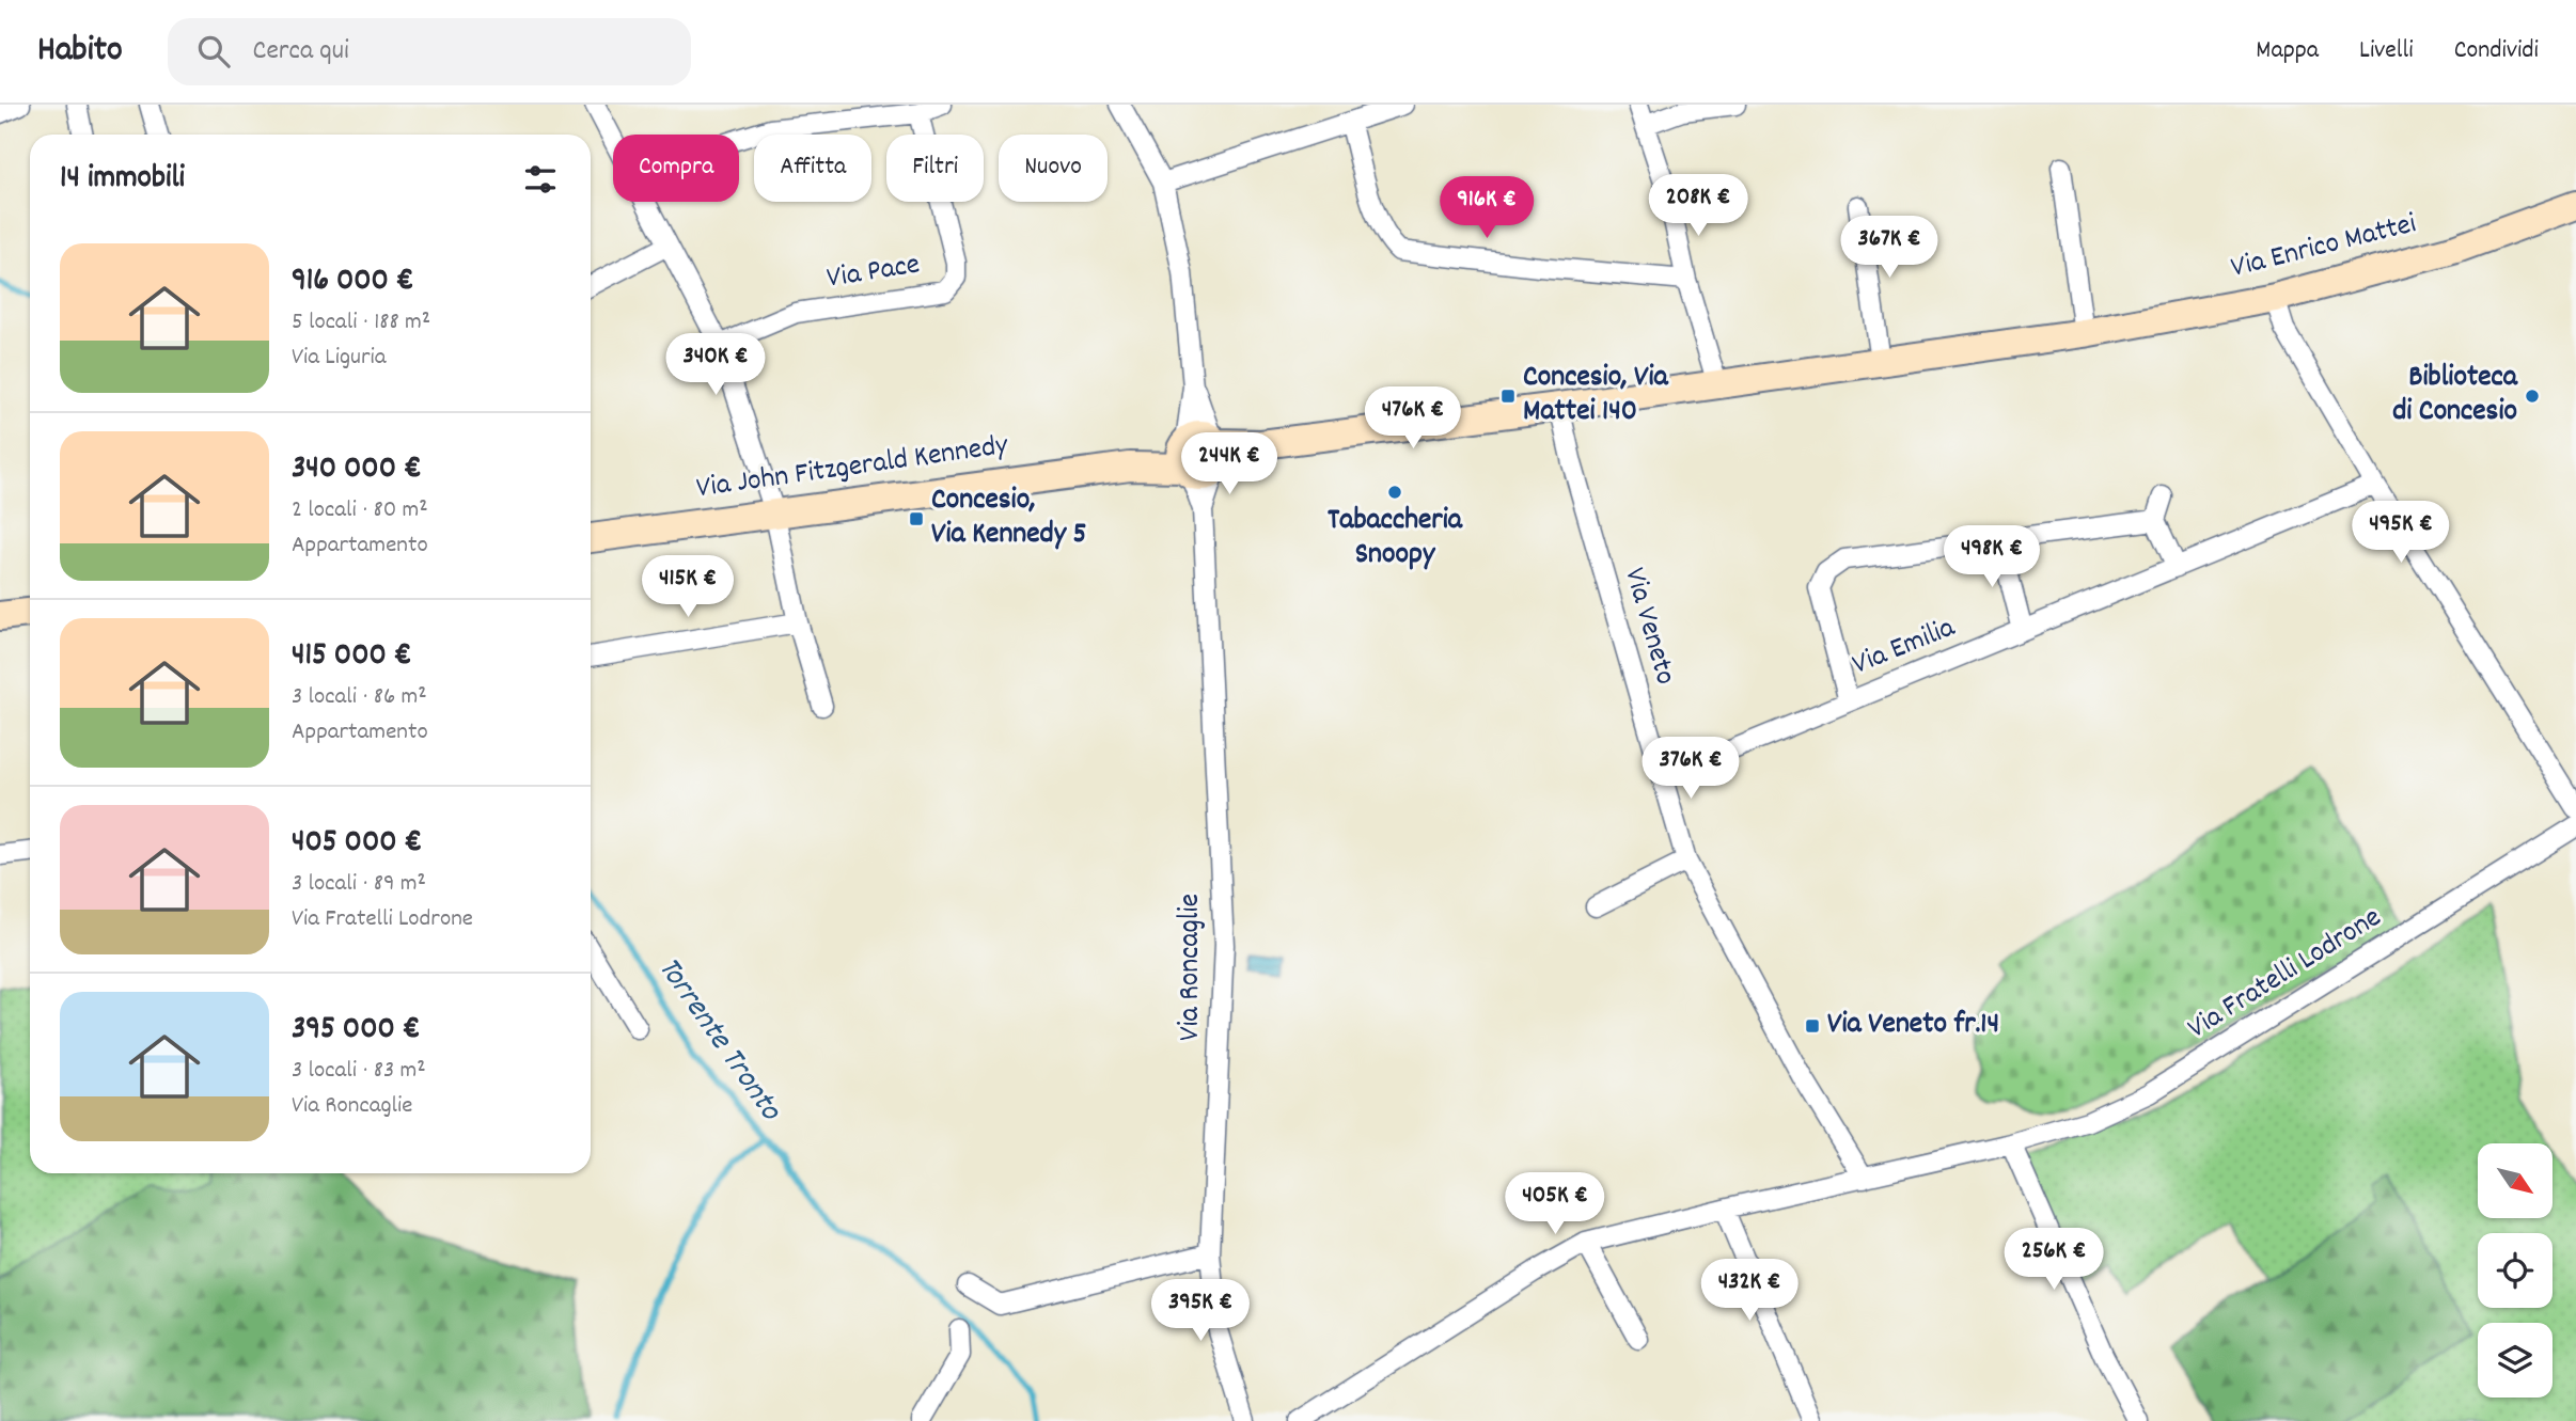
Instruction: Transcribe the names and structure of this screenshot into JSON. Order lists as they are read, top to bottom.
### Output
{
  "streets": {
    "street": [
      "Via Enrico Mattei",
      "Via Pace",
      "Via John Fitzgerald Kennedy",
      "Via Veneto",
      "Via Emilia",
      "Via Roncaglie",
      "Via Fratelli Lodrone"
    ]
  },
  "crossings": [
    ["Via Enrico Mattei", "Via John Fitzgerald Kennedy"],
    ["Via Enrico Mattei", "Via Veneto"],
    ["Via Enrico Mattei", "Via Roncaglie"],
    ["Via John Fitzgerald Kennedy", "Via Roncaglie"],
    ["Via Veneto", "Via Emilia"],
    ["Via Veneto", "Via Fratelli Lodrone"]
  ],
  "water": ["Torrente Tronto"],
  "places": {
    "transit": ["Concesio, Via Mattei 140", "Concesio, Via Kennedy 5", "Via Veneto fr.14"],
    "other": ["Biblioteca di Concesio", "Tabaccheria Snoopy"]
  },
  "north": "bottom right",
  "page": {
    "header": "Habito",
    "search": "Cerca qui",
    "nav": ["Mappa", "Livelli", "Condividi"],
    "chip": [
      "Compra",
      "Affitta",
      "Filtri",
      "Nuovo"
    ],
    "heading": "14 immobili",
    "price": [
      "208K €",
      "916K €",
      "367K €",
      "340K €",
      "476K €",
      "244K €",
      "495K €",
      "498K €",
      "415K €",
      "376K €",
      "405K €",
      "256K €",
      "432K €",
      "395K €"
    ],
    "list": [
      {
        "name": "916 000 €",
        "note": "5 locali · 188 m² · Via Liguria"
      },
      {
        "name": "340 000 €",
        "note": "2 locali · 80 m² · Appartamento"
      },
      {
        "name": "415 000 €",
        "note": "3 locali · 86 m² · Appartamento"
      },
      {
        "name": "405 000 €",
        "note": "3 locali · 89 m² · Via Fratelli Lodrone"
      },
      {
        "name": "395 000 €",
        "note": "3 locali · 83 m² · Via Roncaglie"
      }
    ]
  }
}
